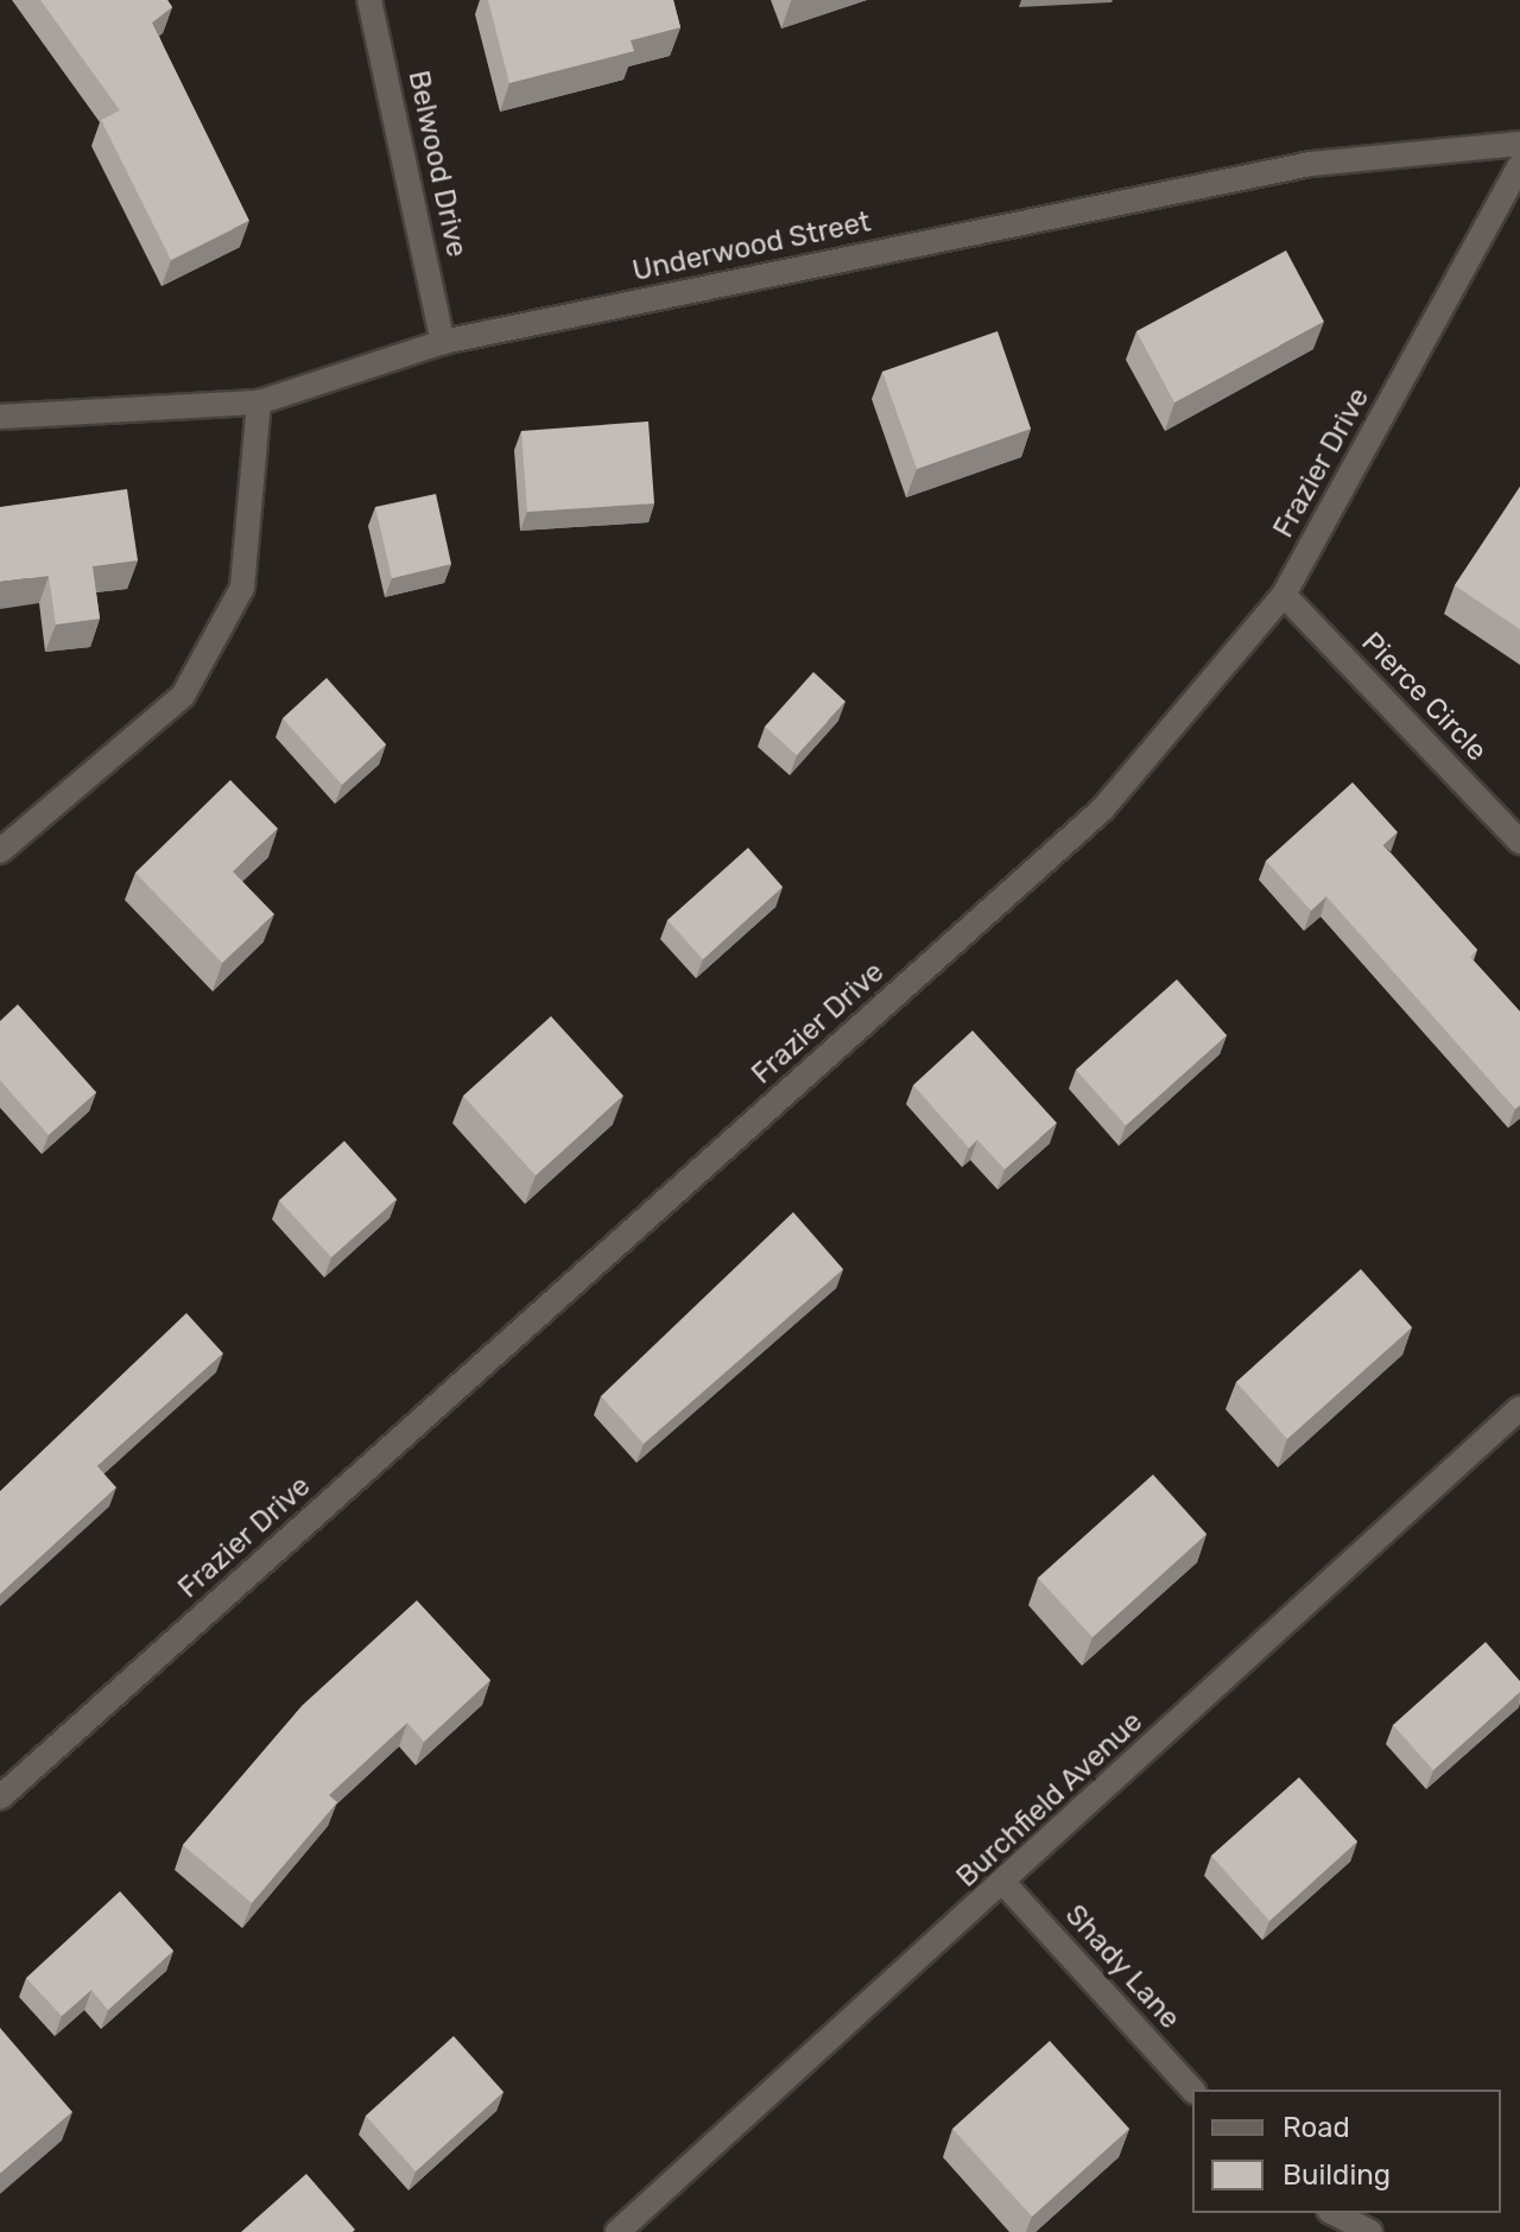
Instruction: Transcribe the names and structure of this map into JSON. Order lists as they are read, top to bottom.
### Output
{
  "streets": {
    "street": [
      "Belwood Drive",
      "Underwood Street",
      "Frazier Drive",
      "Pierce Circle",
      "Burchfield Avenue",
      "Shady Lane"
    ]
  },
  "crossings": [
    ["Belwood Drive", "Underwood Street"],
    ["Frazier Drive", "Pierce Circle"],
    ["Burchfield Avenue", "Shady Lane"]
  ],
  "legend": ["Road", "Building"]
}
